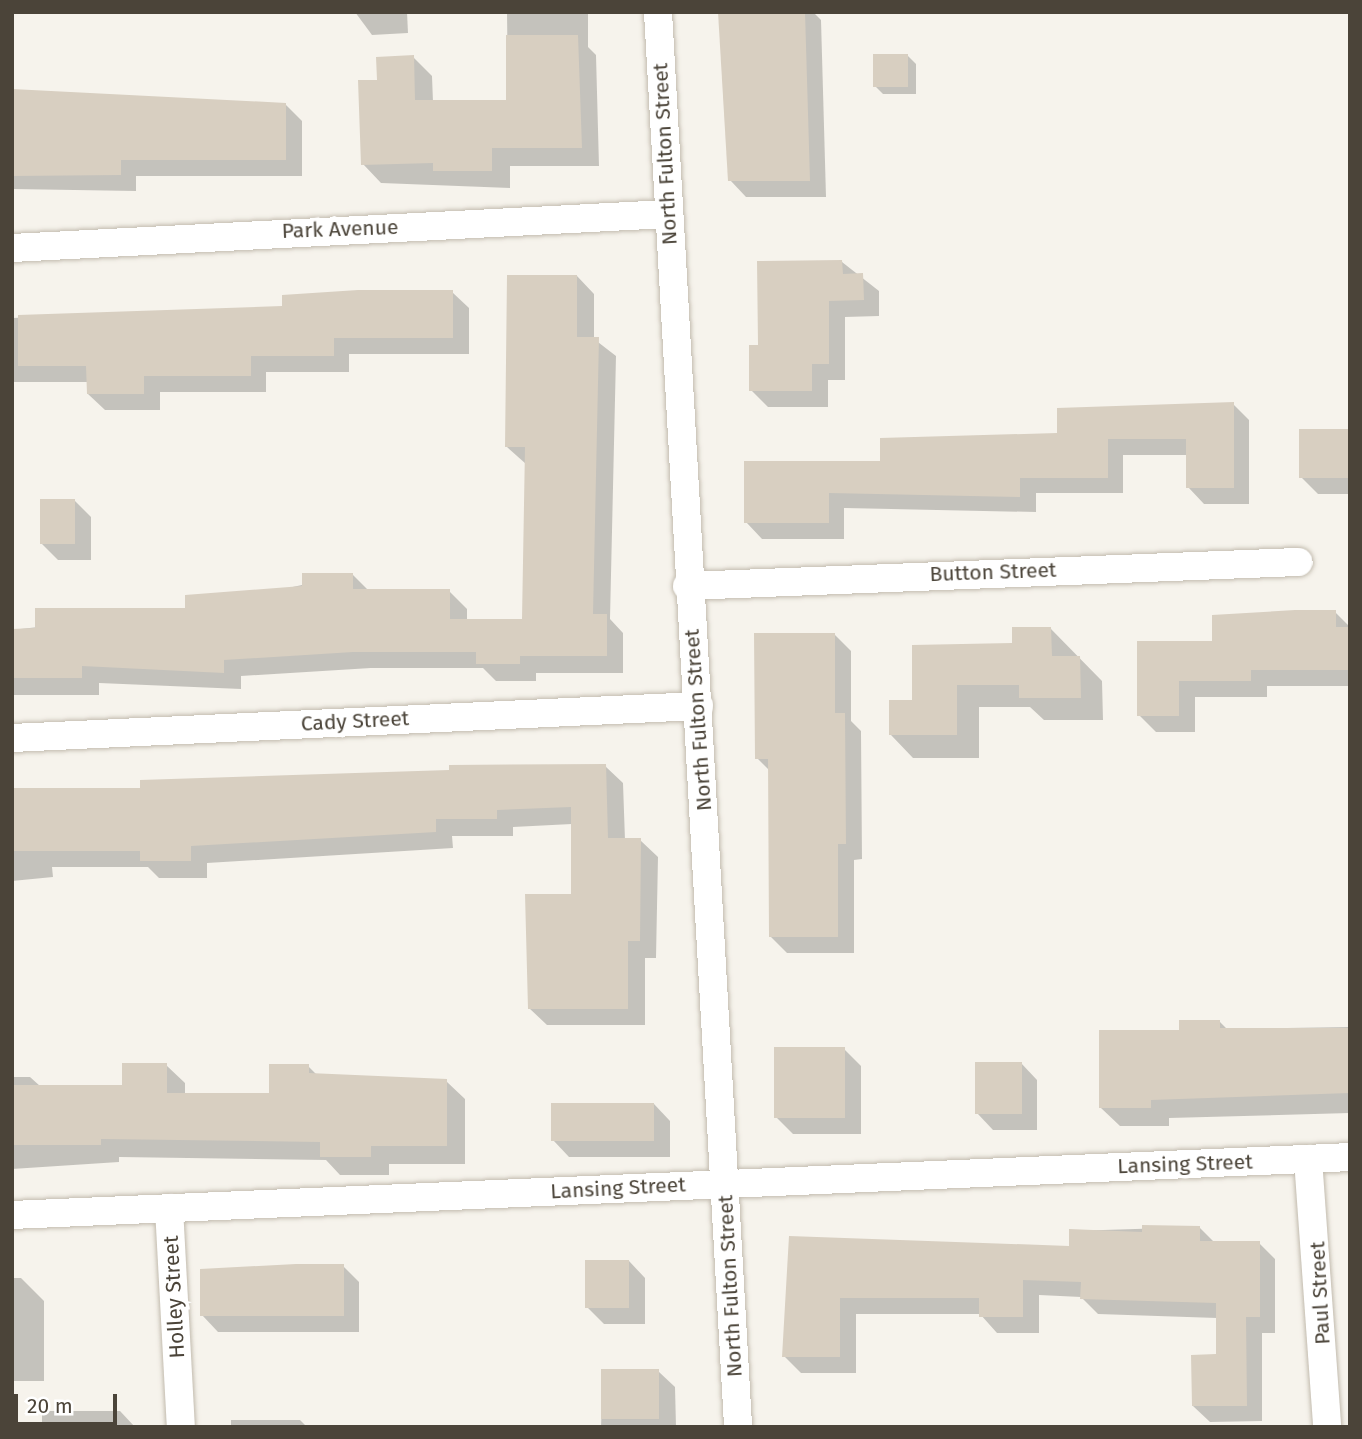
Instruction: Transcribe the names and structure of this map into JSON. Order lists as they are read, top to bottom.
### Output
{
  "streets": {
    "street": [
      "North Fulton Street",
      "Park Avenue",
      "Button Street",
      "Cady Street",
      "Lansing Street",
      "Paul Street",
      "Holley Street"
    ]
  },
  "crossings": [
    ["North Fulton Street", "Park Avenue"],
    ["North Fulton Street", "Button Street"],
    ["North Fulton Street", "Cady Street"],
    ["North Fulton Street", "Lansing Street"],
    ["Lansing Street", "Paul Street"],
    ["Lansing Street", "Holley Street"]
  ],
  "scale_bar": "20 m"
}
